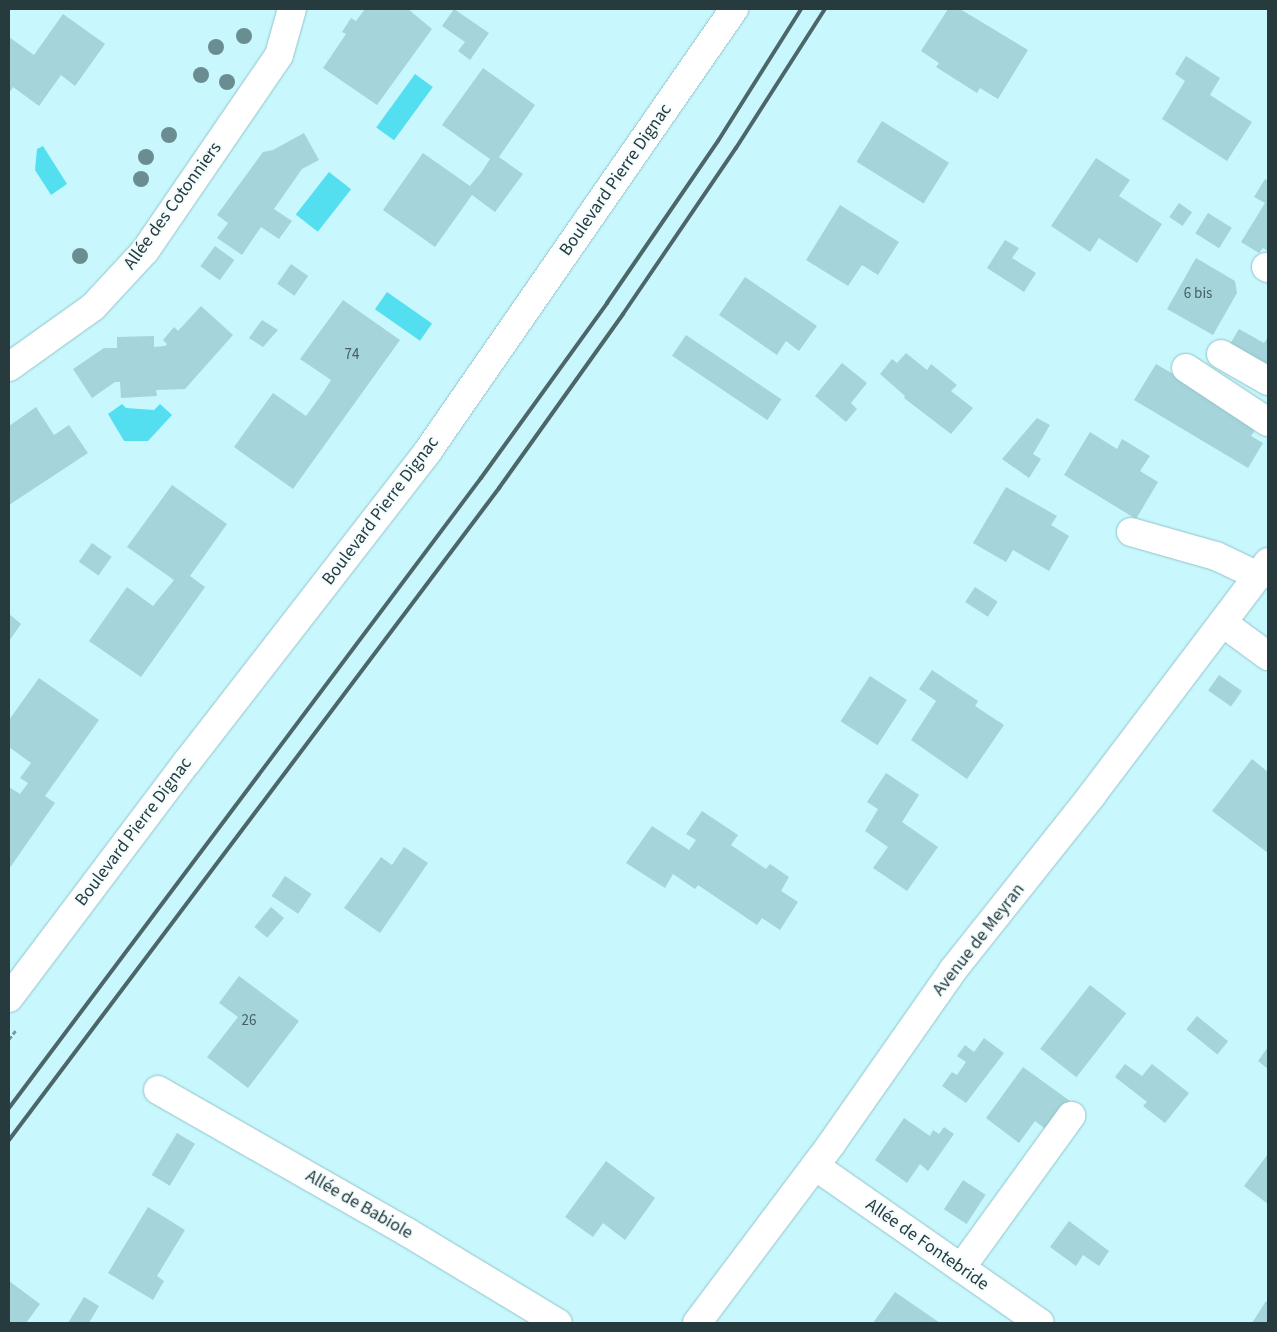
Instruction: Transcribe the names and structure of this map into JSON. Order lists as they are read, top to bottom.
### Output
{
  "streets": {
    "street": [
      "Boulevard Pierre Dignac",
      "Allée des Cotonniers",
      "Avenue de Meyran",
      "Allée de Babiole",
      "Allée de Fontebride"
    ]
  },
  "crossings": [
    ["Avenue de Meyran", "Allée de Fontebride"]
  ],
  "house_numbers": ["6 bis", "74", "26"]
}
